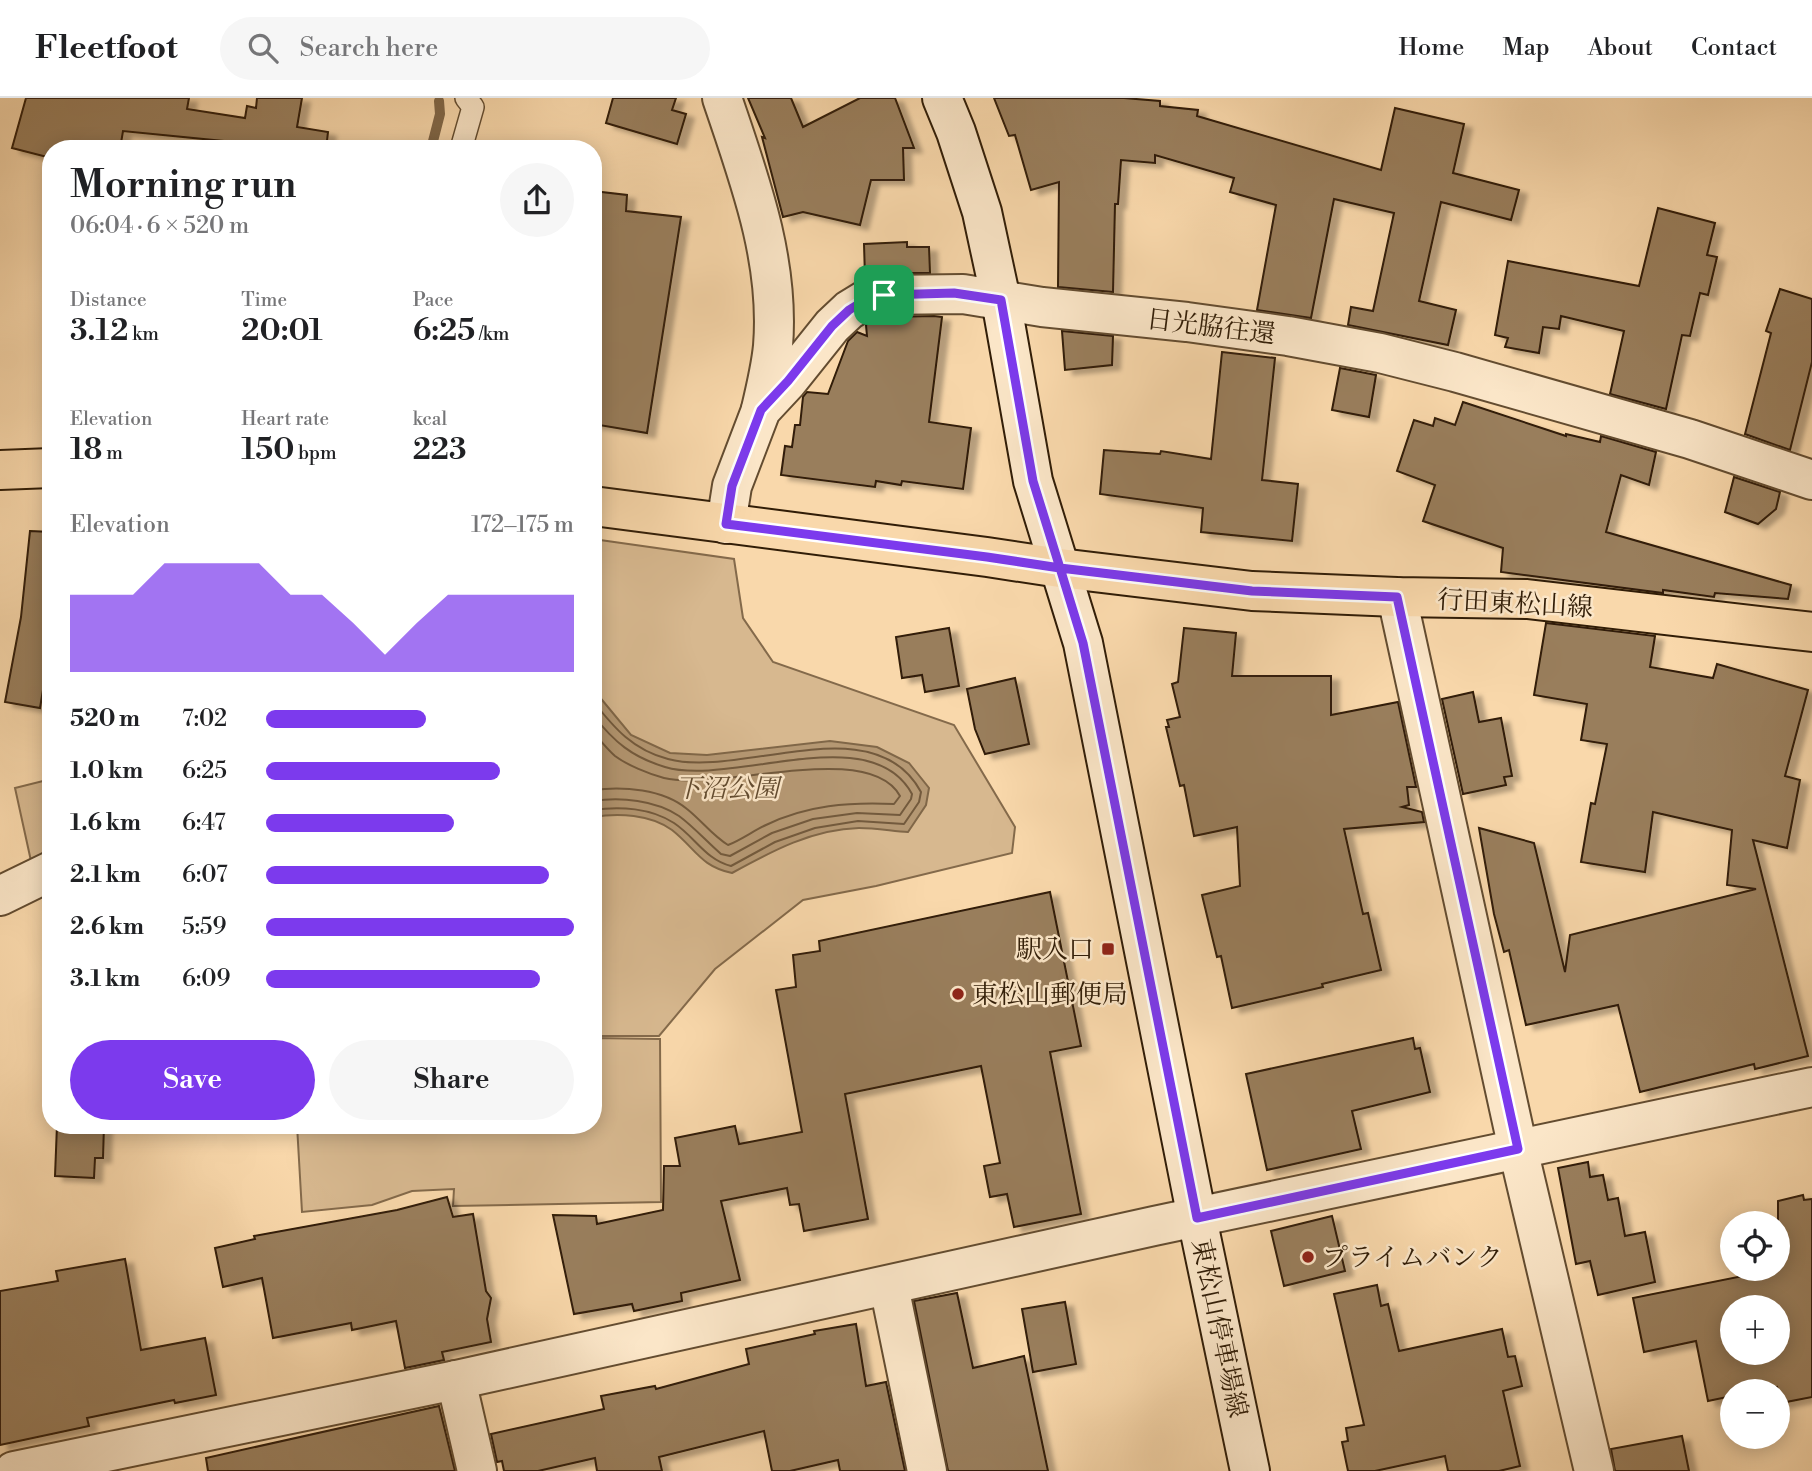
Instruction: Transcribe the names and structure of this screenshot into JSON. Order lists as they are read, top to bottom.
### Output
{
  "streets": {
    "main road": ["行田東松山線"],
    "street": ["日光脇往還", "東松山停車場線"]
  },
  "crossings": [
    ["日光脇往還", "行田東松山線"],
    ["日光脇往還", "東松山停車場線"],
    ["行田東松山線", "東松山停車場線"]
  ],
  "parks": ["下沼公園"],
  "places": {
    "transit": ["駅入口"],
    "other": ["東松山郵便局", "プライムバンク"]
  },
  "page": {
    "header": "Fleetfoot",
    "search": "Search here",
    "nav": [
      "Home",
      "Map",
      "About",
      "Contact"
    ],
    "heading": ["Morning run", "06:04 · 6 × 520 m"],
    "stats": [
      ["Distance", "3.12 km"],
      ["Time", "20:01"],
      ["Pace", "6:25 /km"],
      ["Elevation", "18 m"],
      ["Heart rate", "150 bpm"],
      ["kcal", "223"]
    ],
    "chart": ["Elevation", "172–175 m"],
    "list": [
      {
        "name": "520 m",
        "note": "7:02"
      },
      {
        "name": "1.0 km",
        "note": "6:25"
      },
      {
        "name": "1.6 km",
        "note": "6:47"
      },
      {
        "name": "2.1 km",
        "note": "6:07"
      },
      {
        "name": "2.6 km",
        "note": "5:59"
      },
      {
        "name": "3.1 km",
        "note": "6:09"
      }
    ],
    "buttons": ["Save", "Share"],
    "map_buttons": ["+", "−"]
  }
}
